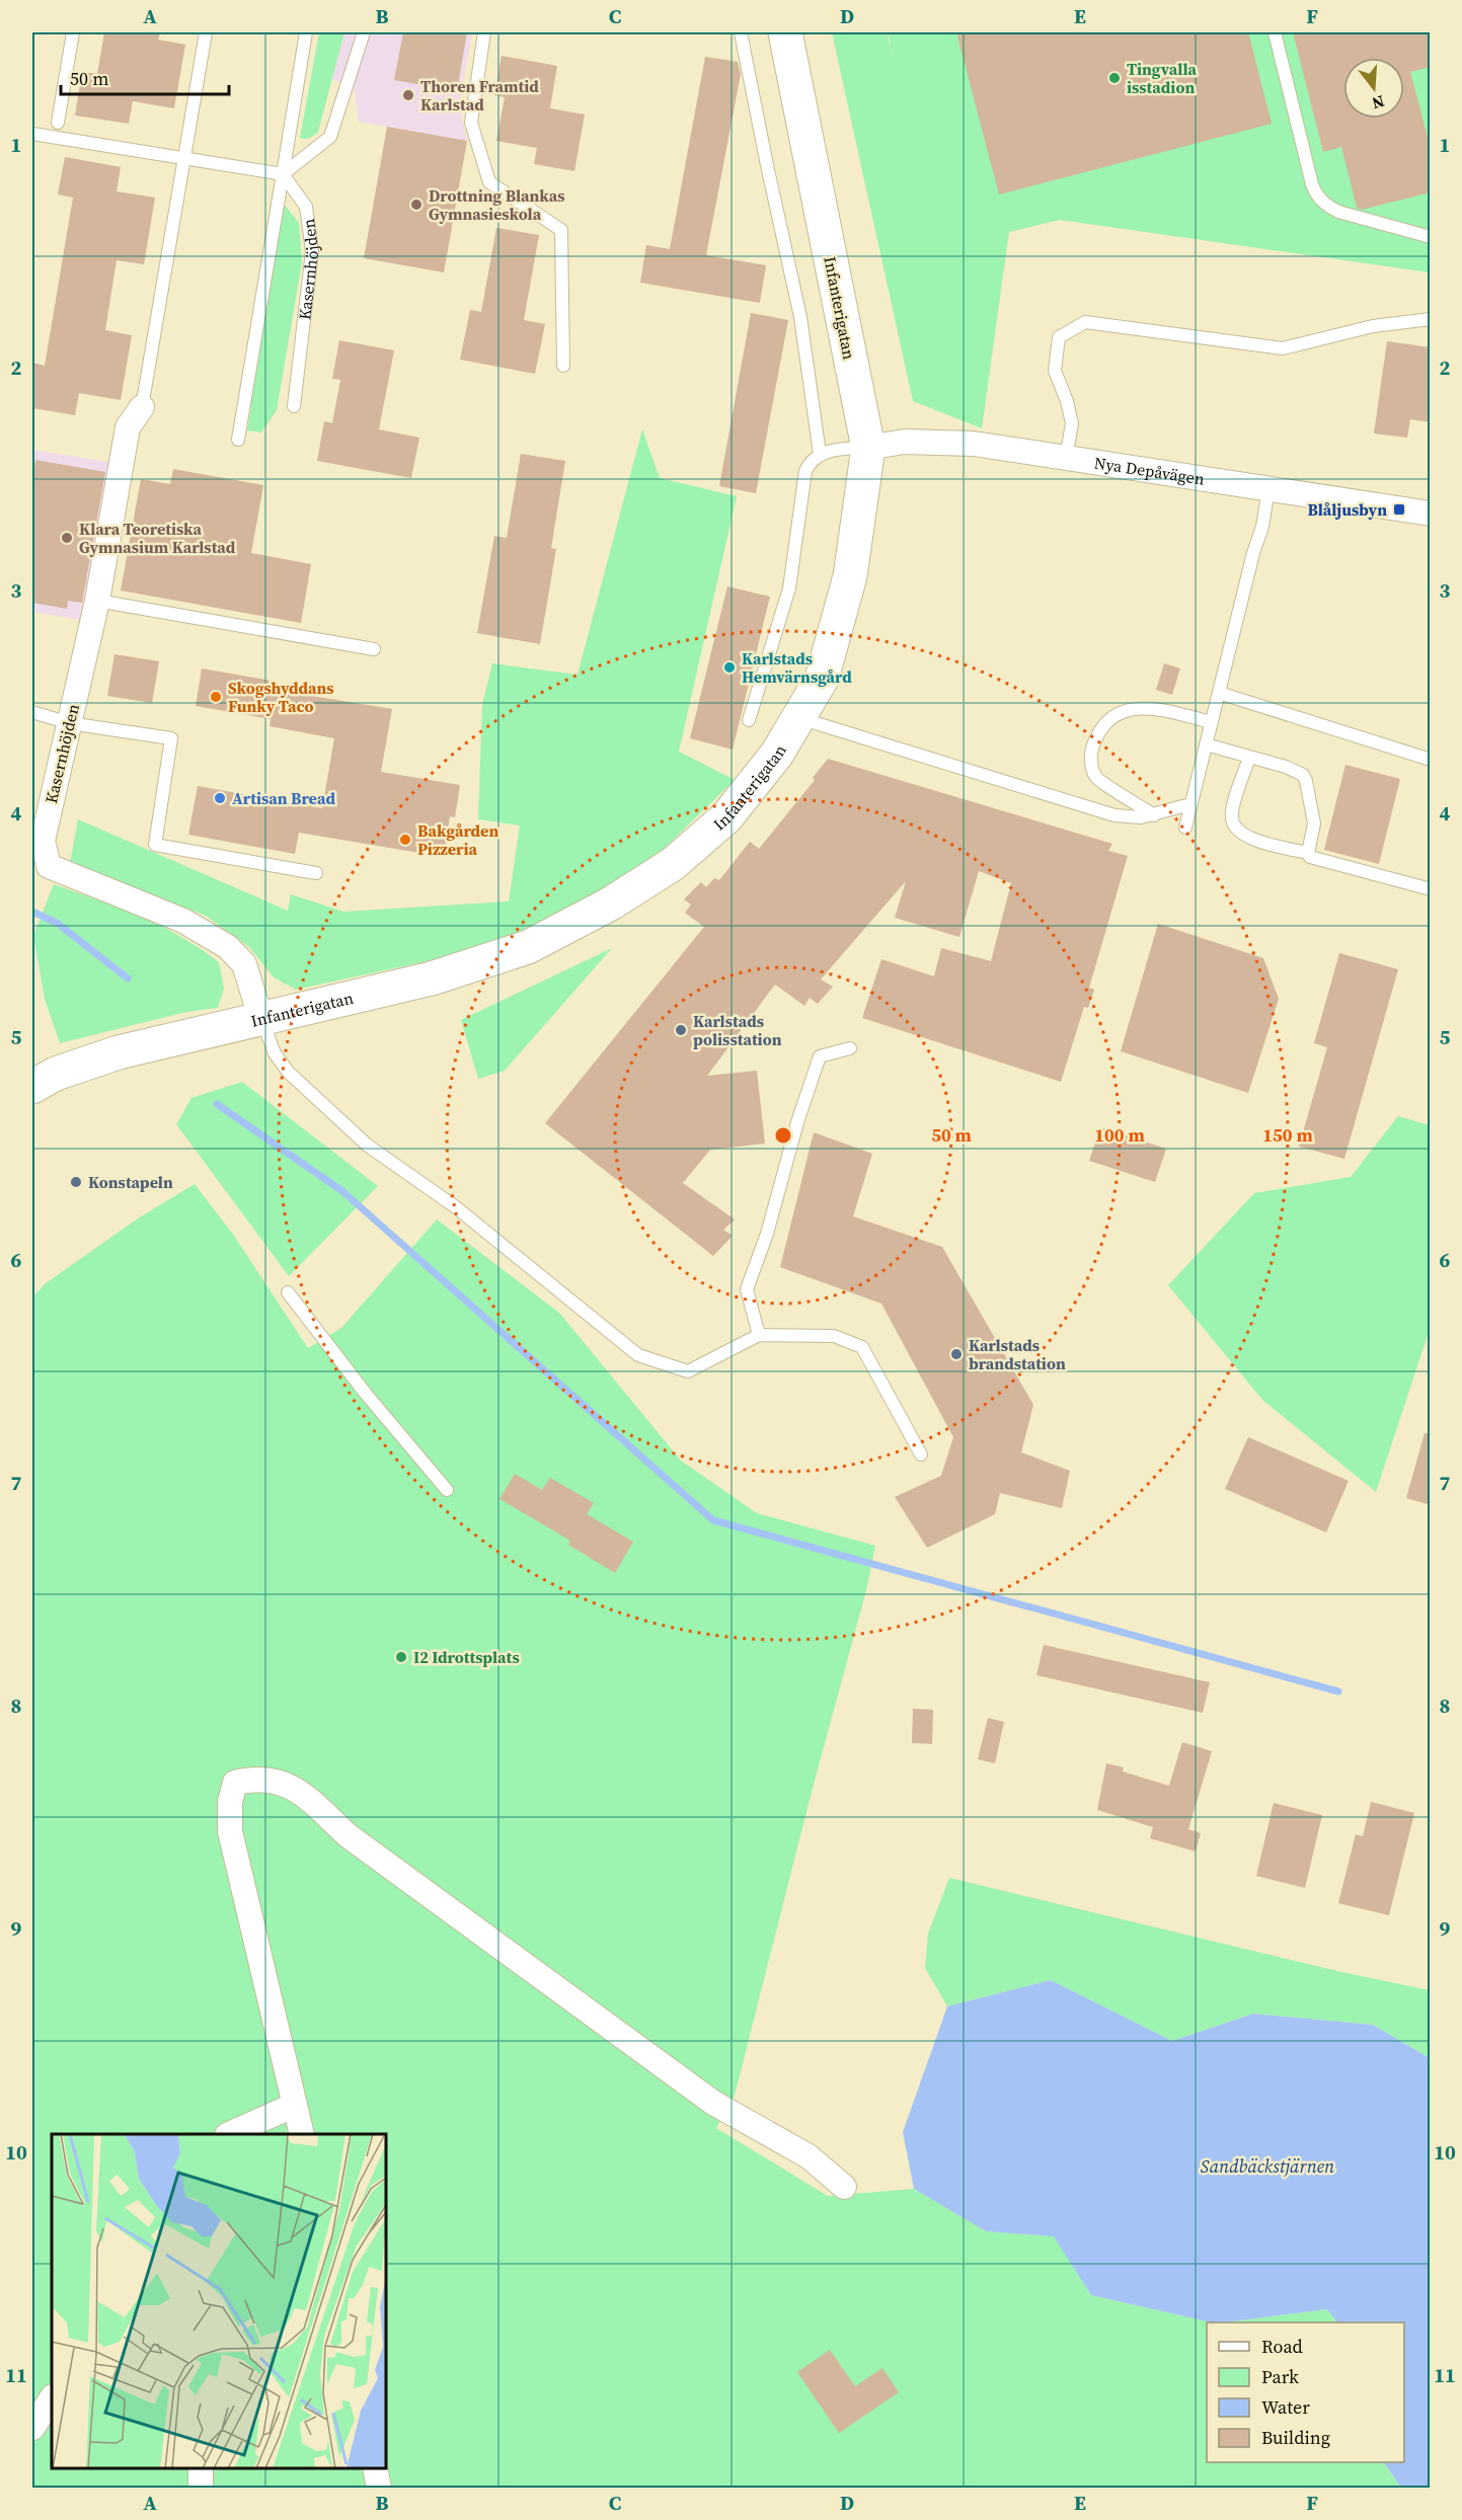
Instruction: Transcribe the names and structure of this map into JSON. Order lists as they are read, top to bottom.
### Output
{
  "streets": {
    "street": ["Kasernhöjden", "Infanterigatan", "Nya Depåvägen"]
  },
  "crossings": [
    ["Kasernhöjden", "Infanterigatan"],
    ["Infanterigatan", "Nya Depåvägen"]
  ],
  "water": ["Sandbäckstjärnen"],
  "places": {
    "other": [
      "Tingvalla isstadion",
      "Thoren Framtid Karlstad",
      "Drottning Blankas Gymnasieskola",
      "Klara Teoretiska Gymnasium Karlstad",
      "Karlstads Hemvärnsgård",
      "Skogshyddans Funky Taco",
      "Artisan Bread",
      "Bakgården Pizzeria",
      "Karlstads polisstation",
      "Konstapeln",
      "Karlstads brandstation",
      "I2 Idrottsplats"
    ],
    "transit": ["Blåljusbyn"]
  },
  "legend": [
    "Road",
    "Park",
    "Water",
    "Building"
  ],
  "scale_bar": "50 m",
  "north": "bottom",
  "grid": {
    "columns": [
      "A",
      "B",
      "C",
      "D",
      "E",
      "F"
    ],
    "rows": [
      "1",
      "2",
      "3",
      "4",
      "5",
      "6",
      "7",
      "8",
      "9",
      "10",
      "11"
    ]
  },
  "rings": ["50 m", "100 m", "150 m"]
}
